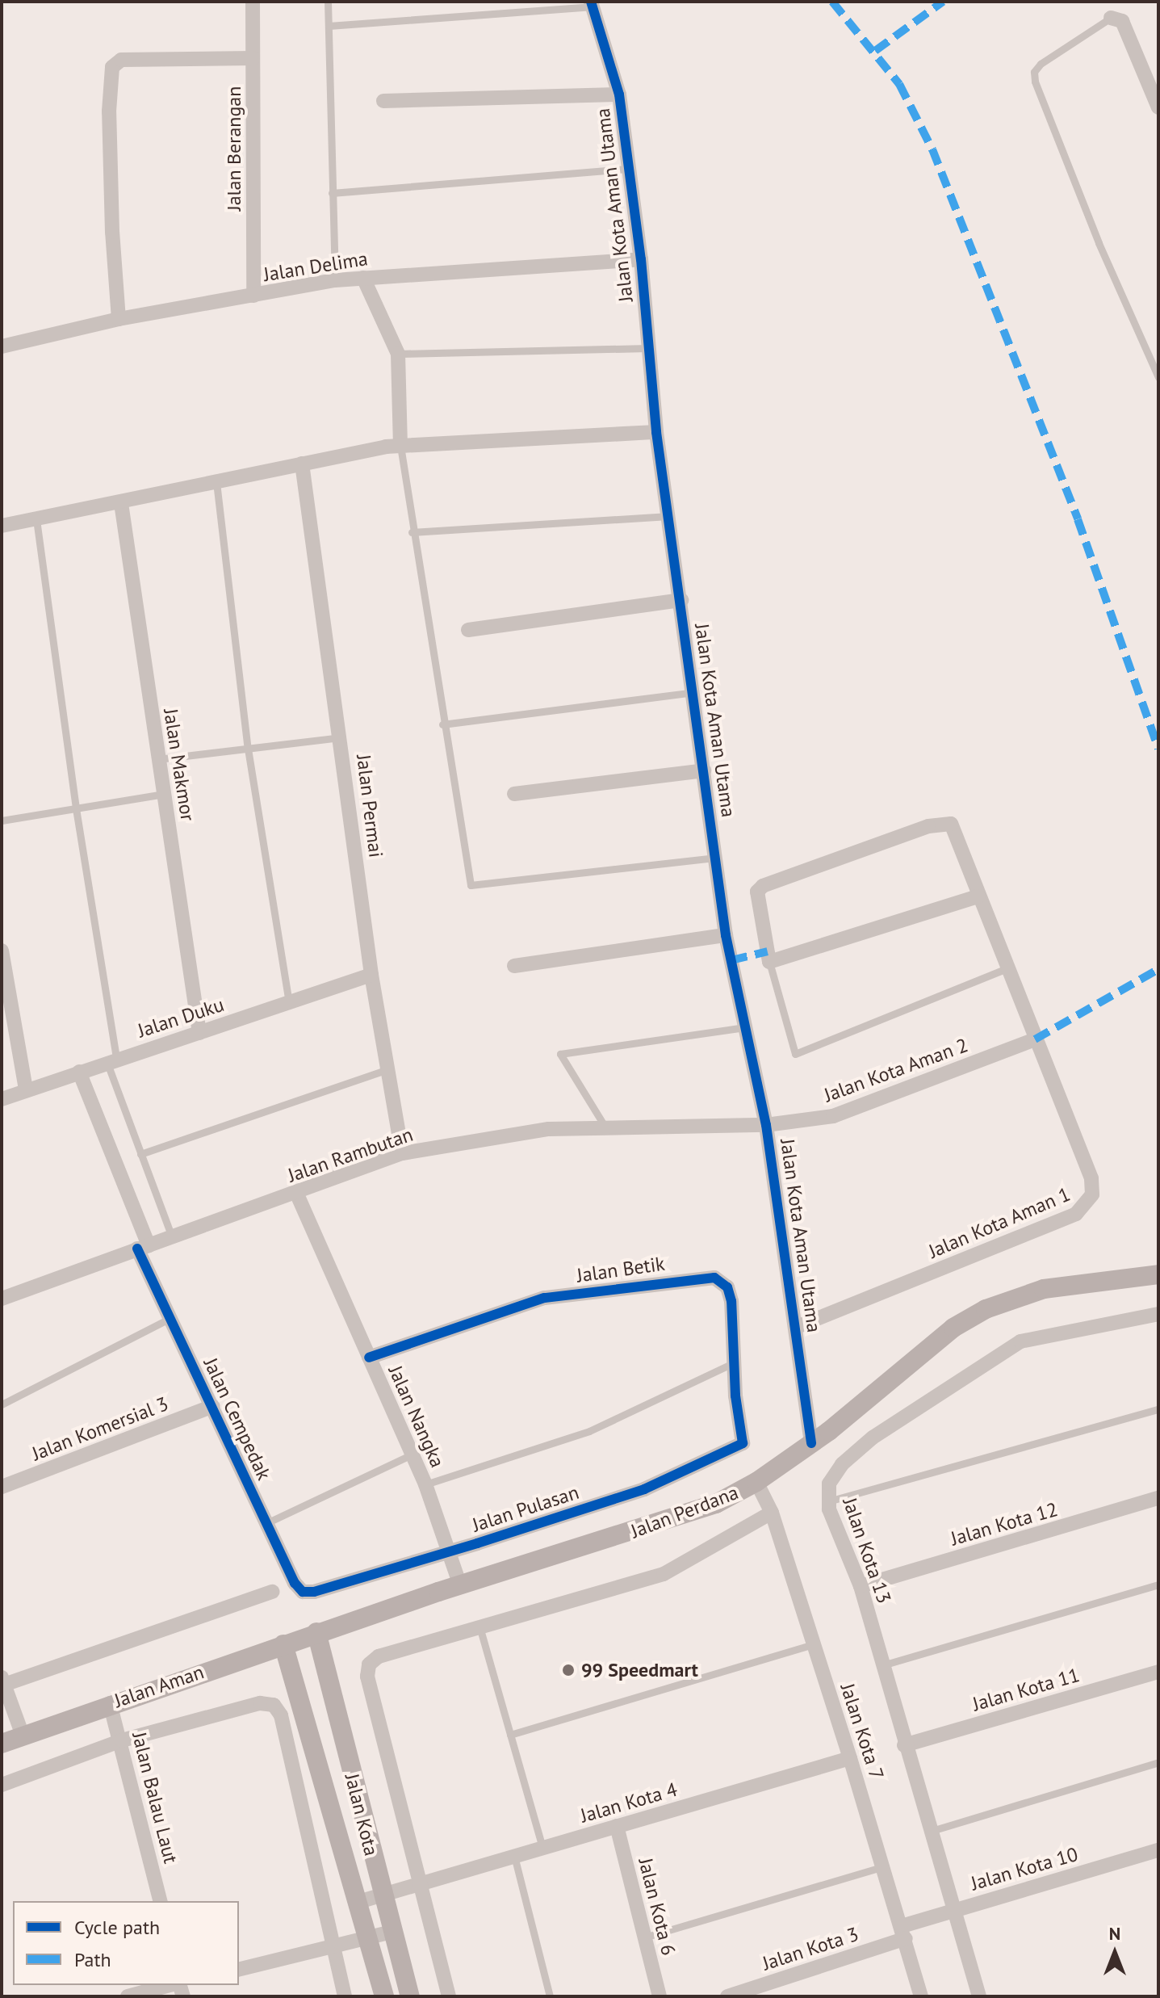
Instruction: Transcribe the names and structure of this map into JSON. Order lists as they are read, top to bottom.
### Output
{
  "streets": {
    "street": [
      "Jalan Berangan",
      "Jalan Kota Aman Utama",
      "Jalan Delima",
      "Jalan Makmor",
      "Jalan Permai",
      "Jalan Duku",
      "Jalan Kota Aman 2",
      "Jalan Rambutan",
      "Jalan Kota Aman 1",
      "Jalan Betik",
      "Jalan Nangka",
      "Jalan Cempedak",
      "Jalan Komersial 3",
      "Jalan Pulasan",
      "Jalan Perdana",
      "Jalan Kota 12",
      "Jalan Kota 13",
      "Jalan Aman",
      "Jalan Kota 11",
      "Jalan Kota 7",
      "Jalan Balau Laut",
      "Jalan Kota 4",
      "Jalan Kota",
      "Jalan Kota 10",
      "Jalan Kota 6",
      "Jalan Kota 3"
    ]
  },
  "crossings": [
    ["Jalan Berangan", "Jalan Delima"],
    ["Jalan Kota Aman Utama", "Jalan Delima"],
    ["Jalan Kota Aman Utama", "Jalan Kota Aman 2"],
    ["Jalan Kota Aman Utama", "Jalan Rambutan"],
    ["Jalan Kota Aman Utama", "Jalan Kota Aman 1"],
    ["Jalan Kota Aman Utama", "Jalan Perdana"],
    ["Jalan Makmor", "Jalan Duku"],
    ["Jalan Permai", "Jalan Duku"],
    ["Jalan Permai", "Jalan Rambutan"],
    ["Jalan Duku", "Jalan Cempedak"],
    ["Jalan Kota Aman 2", "Jalan Rambutan"],
    ["Jalan Kota Aman 2", "Jalan Kota Aman 1"],
    ["Jalan Rambutan", "Jalan Nangka"],
    ["Jalan Rambutan", "Jalan Cempedak"],
    ["Jalan Betik", "Jalan Nangka"],
    ["Jalan Betik", "Jalan Pulasan"],
    ["Jalan Nangka", "Jalan Pulasan"],
    ["Jalan Nangka", "Jalan Perdana"],
    ["Jalan Cempedak", "Jalan Komersial 3"],
    ["Jalan Cempedak", "Jalan Pulasan"],
    ["Jalan Perdana", "Jalan Aman"],
    ["Jalan Perdana", "Jalan Kota 7"],
    ["Jalan Perdana", "Jalan Kota"],
    ["Jalan Kota 12", "Jalan Kota 13"],
    ["Jalan Kota 13", "Jalan Kota 11"],
    ["Jalan Kota 13", "Jalan Kota 10"],
    ["Jalan Aman", "Jalan Balau Laut"],
    ["Jalan Aman", "Jalan Kota"],
    ["Jalan Kota 7", "Jalan Kota 4"],
    ["Jalan Kota 7", "Jalan Kota 10"],
    ["Jalan Kota 7", "Jalan Kota 3"],
    ["Jalan Kota 4", "Jalan Kota"],
    ["Jalan Kota 4", "Jalan Kota 6"],
    ["Jalan Kota 10", "Jalan Kota 3"]
  ],
  "places": ["99 Speedmart"],
  "legend": ["Cycle path", "Path"],
  "north": "top"
}
